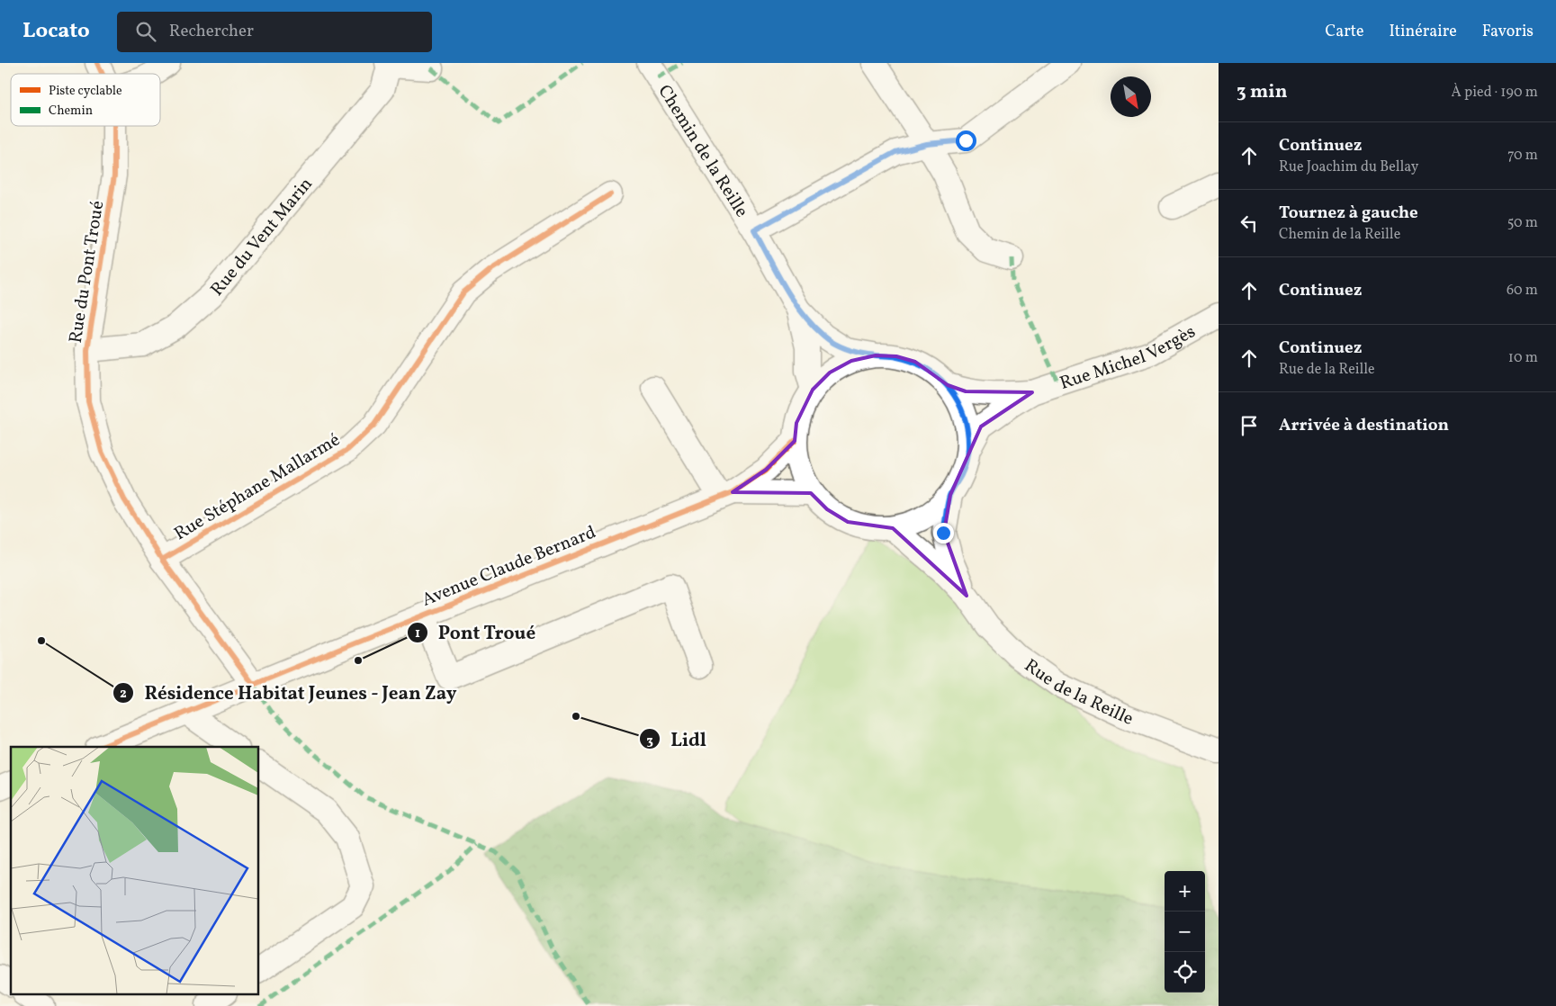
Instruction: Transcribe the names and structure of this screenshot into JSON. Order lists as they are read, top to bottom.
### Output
{
  "streets": {
    "street": [
      "Chemin de la Reille",
      "Rue du Vent Marin",
      "Rue du Pont Troué",
      "Rue Michel Vergès",
      "Rue Stéphane Mallarmé",
      "Avenue Claude Bernard",
      "Rue de la Reille"
    ]
  },
  "crossings": [
    ["Rue du Vent Marin", "Rue du Pont Troué"],
    ["Rue du Pont Troué", "Rue Stéphane Mallarmé"],
    ["Rue du Pont Troué", "Avenue Claude Bernard"]
  ],
  "places": ["Résidence Habitat Jeunes - Jean Zay", "Pont Troué", "Lidl"],
  "legend": ["Piste cyclable", "Chemin"],
  "north": "bottom right",
  "page": {
    "header": "Locato",
    "search": "Rechercher",
    "nav": ["Carte", "Itinéraire", "Favoris"],
    "heading": ["3 min", "À pied · 190 m"],
    "list": [
      ["Continuez", "Rue Joachim du Bellay", "70 m"],
      ["Tournez à gauche", "Chemin de la Reille", "50 m"],
      ["Continuez", "60 m"],
      ["Continuez", "Rue de la Reille", "10 m"],
      "Arrivée à destination"
    ],
    "map_buttons": ["+", "−"]
  }
}
